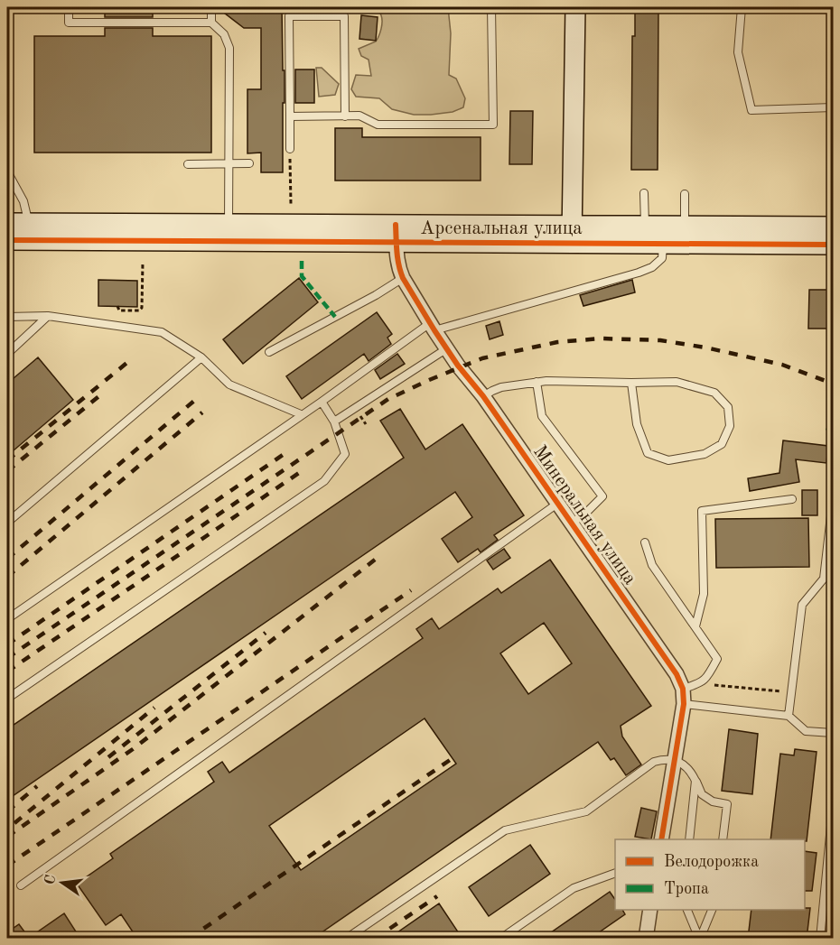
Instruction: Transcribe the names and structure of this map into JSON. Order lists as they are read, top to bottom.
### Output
{
  "streets": {
    "street": ["Арсенальная улица", "Минеральная улица"]
  },
  "crossings": [
    ["Арсенальная улица", "Минеральная улица"]
  ],
  "legend": ["Велодорожка", "Тропа"],
  "north": "left"
}
